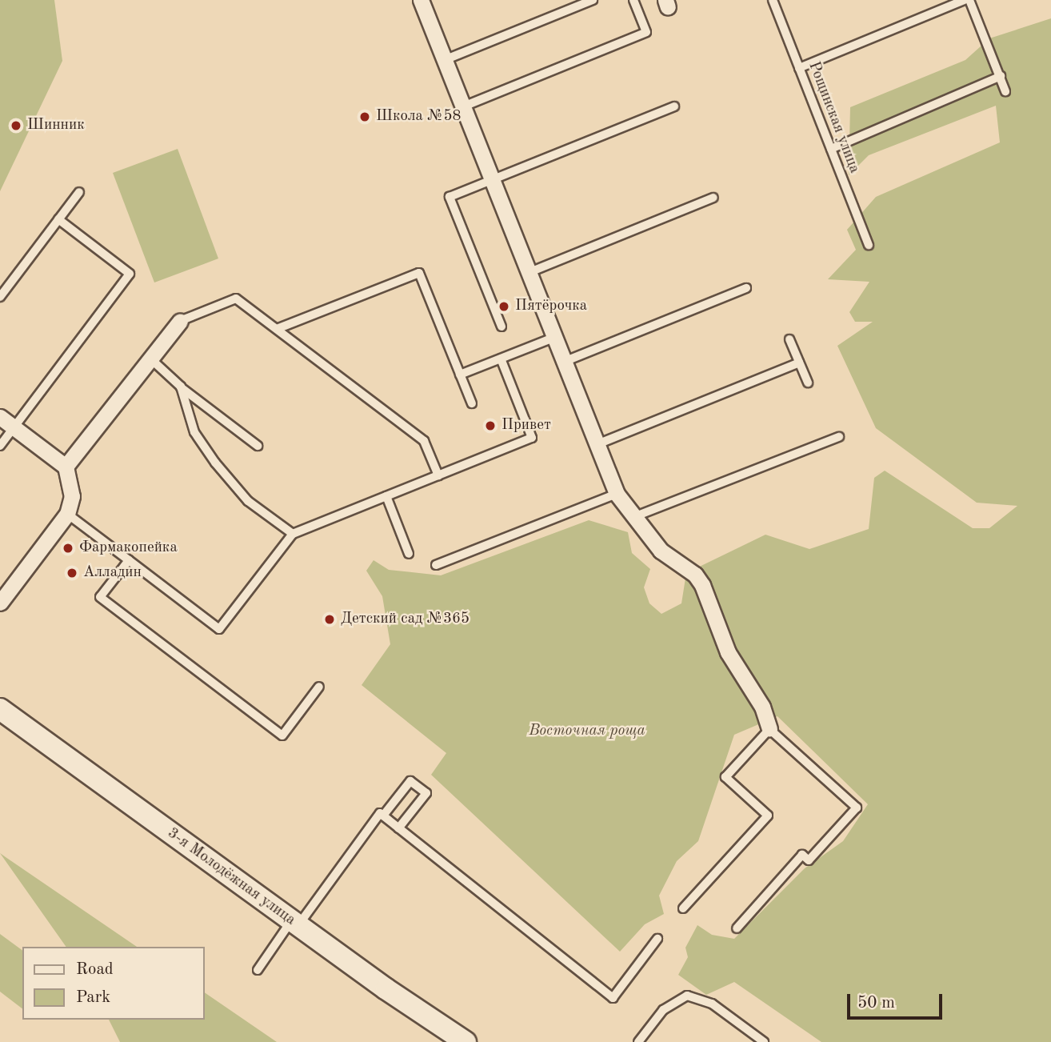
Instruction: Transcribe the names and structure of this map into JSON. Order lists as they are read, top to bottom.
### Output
{
  "streets": {
    "main road": ["3-я Молодёжная улица"],
    "lane": ["Рощинская улица"]
  },
  "parks": ["Восточная роща"],
  "places": [
    "Школа №58",
    "Шинник",
    "Пятёрочка",
    "Привет",
    "Фармакопейка",
    "Алладин",
    "Детский сад №365"
  ],
  "legend": ["Road", "Park"],
  "scale_bar": "50 m"
}
